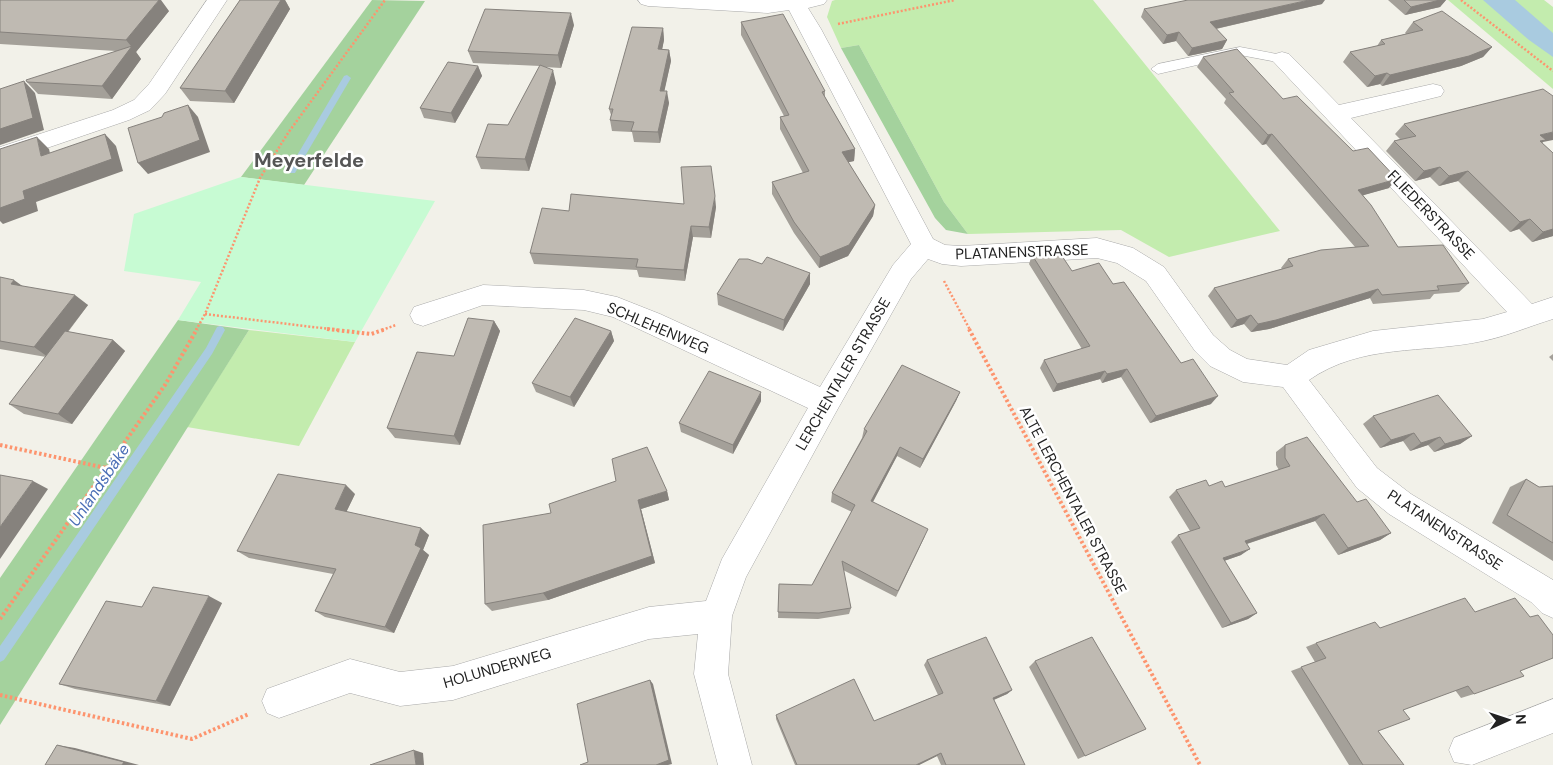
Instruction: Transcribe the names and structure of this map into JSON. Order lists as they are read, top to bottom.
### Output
{
  "streets": {
    "street": [
      "FLIEDERSTRASSE",
      "PLATANENSTRASSE",
      "SCHLEHENWEG",
      "LERCHENTALER STRASSE",
      "HOLUNDERWEG"
    ],
    "path": ["ALTE LERCHENTALER STRASSE"]
  },
  "crossings": [
    ["PLATANENSTRASSE", "LERCHENTALER STRASSE"],
    ["PLATANENSTRASSE", "ALTE LERCHENTALER STRASSE"],
    ["SCHLEHENWEG", "LERCHENTALER STRASSE"],
    ["LERCHENTALER STRASSE", "ALTE LERCHENTALER STRASSE"],
    ["LERCHENTALER STRASSE", "HOLUNDERWEG"]
  ],
  "districts": ["Meyerfelde"],
  "water": ["Unlandsbäke"],
  "north": "right"
}
